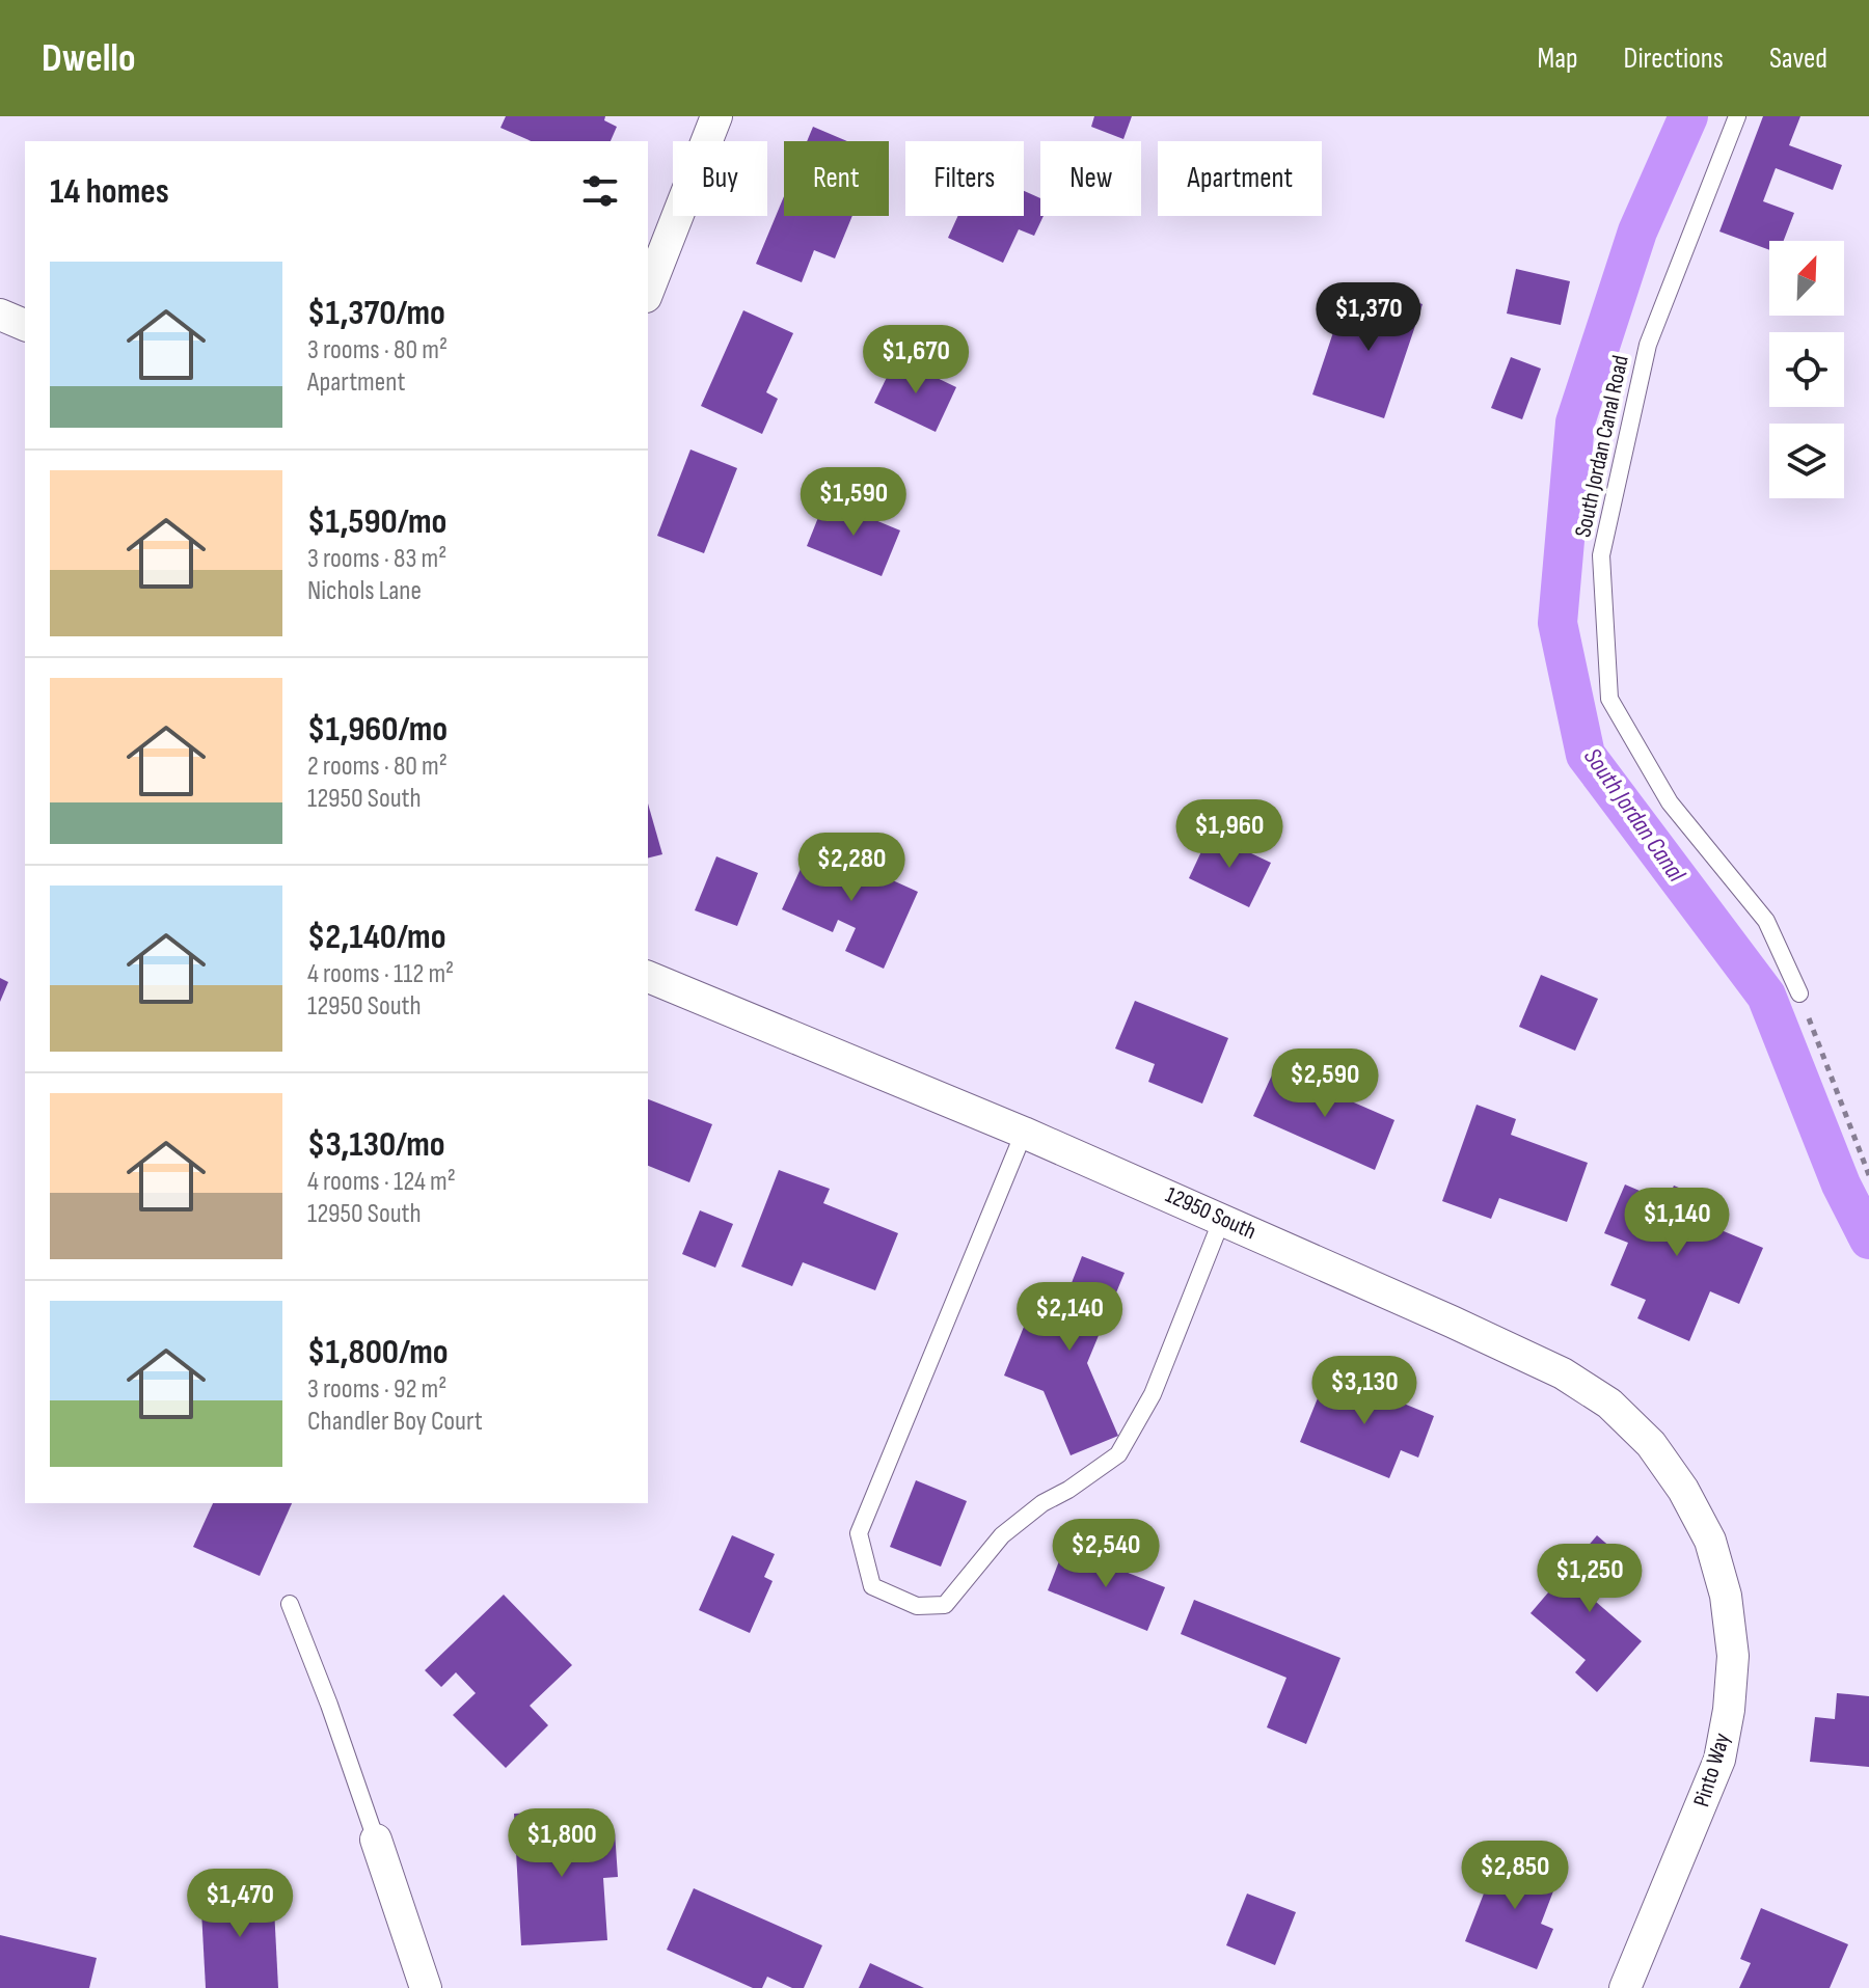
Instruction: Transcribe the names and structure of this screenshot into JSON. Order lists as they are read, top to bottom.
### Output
{
  "streets": {
    "street": ["12950 South", "Pinto Way"],
    "lane": ["South Jordan Canal Road"]
  },
  "crossings": [
    ["12950 South", "Pinto Way"]
  ],
  "water": ["South Jordan Canal"],
  "north": "top right",
  "page": {
    "header": "Dwello",
    "nav": ["Map", "Directions", "Saved"],
    "chip": [
      "Buy",
      "Rent",
      "Filters",
      "New",
      "Apartment"
    ],
    "heading": "14 homes",
    "list": [
      {
        "name": "$1,370/mo",
        "note": "3 rooms · 80 m² · Apartment"
      },
      {
        "name": "$1,590/mo",
        "note": "3 rooms · 83 m² · Nichols Lane"
      },
      {
        "name": "$1,960/mo",
        "note": "2 rooms · 80 m² · 12950 South"
      },
      {
        "name": "$2,140/mo",
        "note": "4 rooms · 112 m² · 12950 South"
      },
      {
        "name": "$3,130/mo",
        "note": "4 rooms · 124 m² · 12950 South"
      },
      {
        "name": "$1,800/mo",
        "note": "3 rooms · 92 m² · Chandler Boy Court"
      }
    ],
    "price": [
      "$1,370",
      "$1,670",
      "$1,590",
      "$1,960",
      "$2,280",
      "$2,590",
      "$1,140",
      "$2,140",
      "$3,130",
      "$2,540",
      "$1,250",
      "$1,800",
      "$2,850",
      "$1,470"
    ]
  }
}
